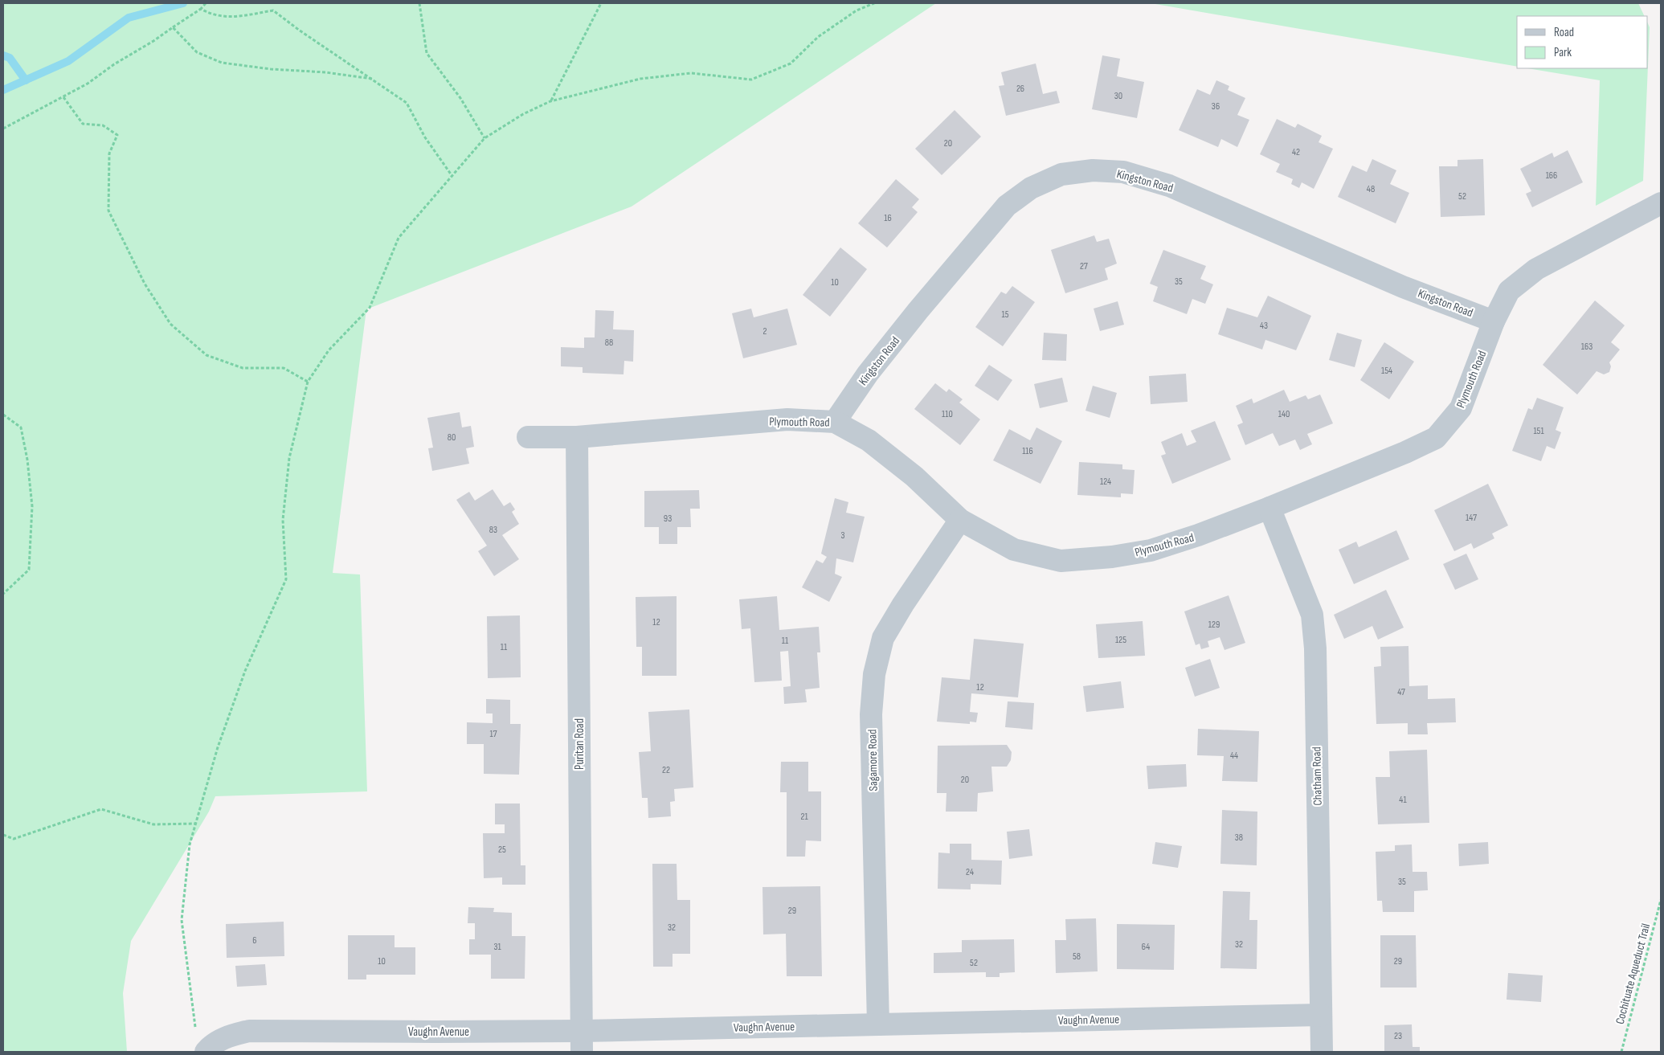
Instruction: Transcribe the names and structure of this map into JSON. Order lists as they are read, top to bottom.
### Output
{
  "streets": {
    "street": [
      "Kingston Road",
      "Plymouth Road",
      "Puritan Road",
      "Sagamore Road",
      "Chatham Road",
      "Vaughn Avenue"
    ],
    "path": ["Cochituate Aqueduct Trail"]
  },
  "crossings": [
    ["Kingston Road", "Plymouth Road"],
    ["Plymouth Road", "Puritan Road"],
    ["Plymouth Road", "Sagamore Road"],
    ["Plymouth Road", "Chatham Road"],
    ["Puritan Road", "Vaughn Avenue"],
    ["Sagamore Road", "Vaughn Avenue"],
    ["Chatham Road", "Vaughn Avenue"]
  ],
  "house_numbers": [
    "26",
    "30",
    "36",
    "20",
    "42",
    "166",
    "48",
    "52",
    "16",
    "27",
    "35",
    "10",
    "15",
    "43",
    "2",
    "88",
    "163",
    "154",
    "110",
    "140",
    "151",
    "80",
    "116",
    "124",
    "147",
    "93",
    "83",
    "3",
    "12",
    "129",
    "125",
    "11",
    "11",
    "12",
    "47",
    "17",
    "44",
    "22",
    "20",
    "41",
    "21",
    "38",
    "25",
    "24",
    "35",
    "29",
    "32",
    "6",
    "32",
    "31",
    "64",
    "58",
    "10",
    "29",
    "52",
    "23"
  ],
  "legend": ["Road", "Park"]
}
